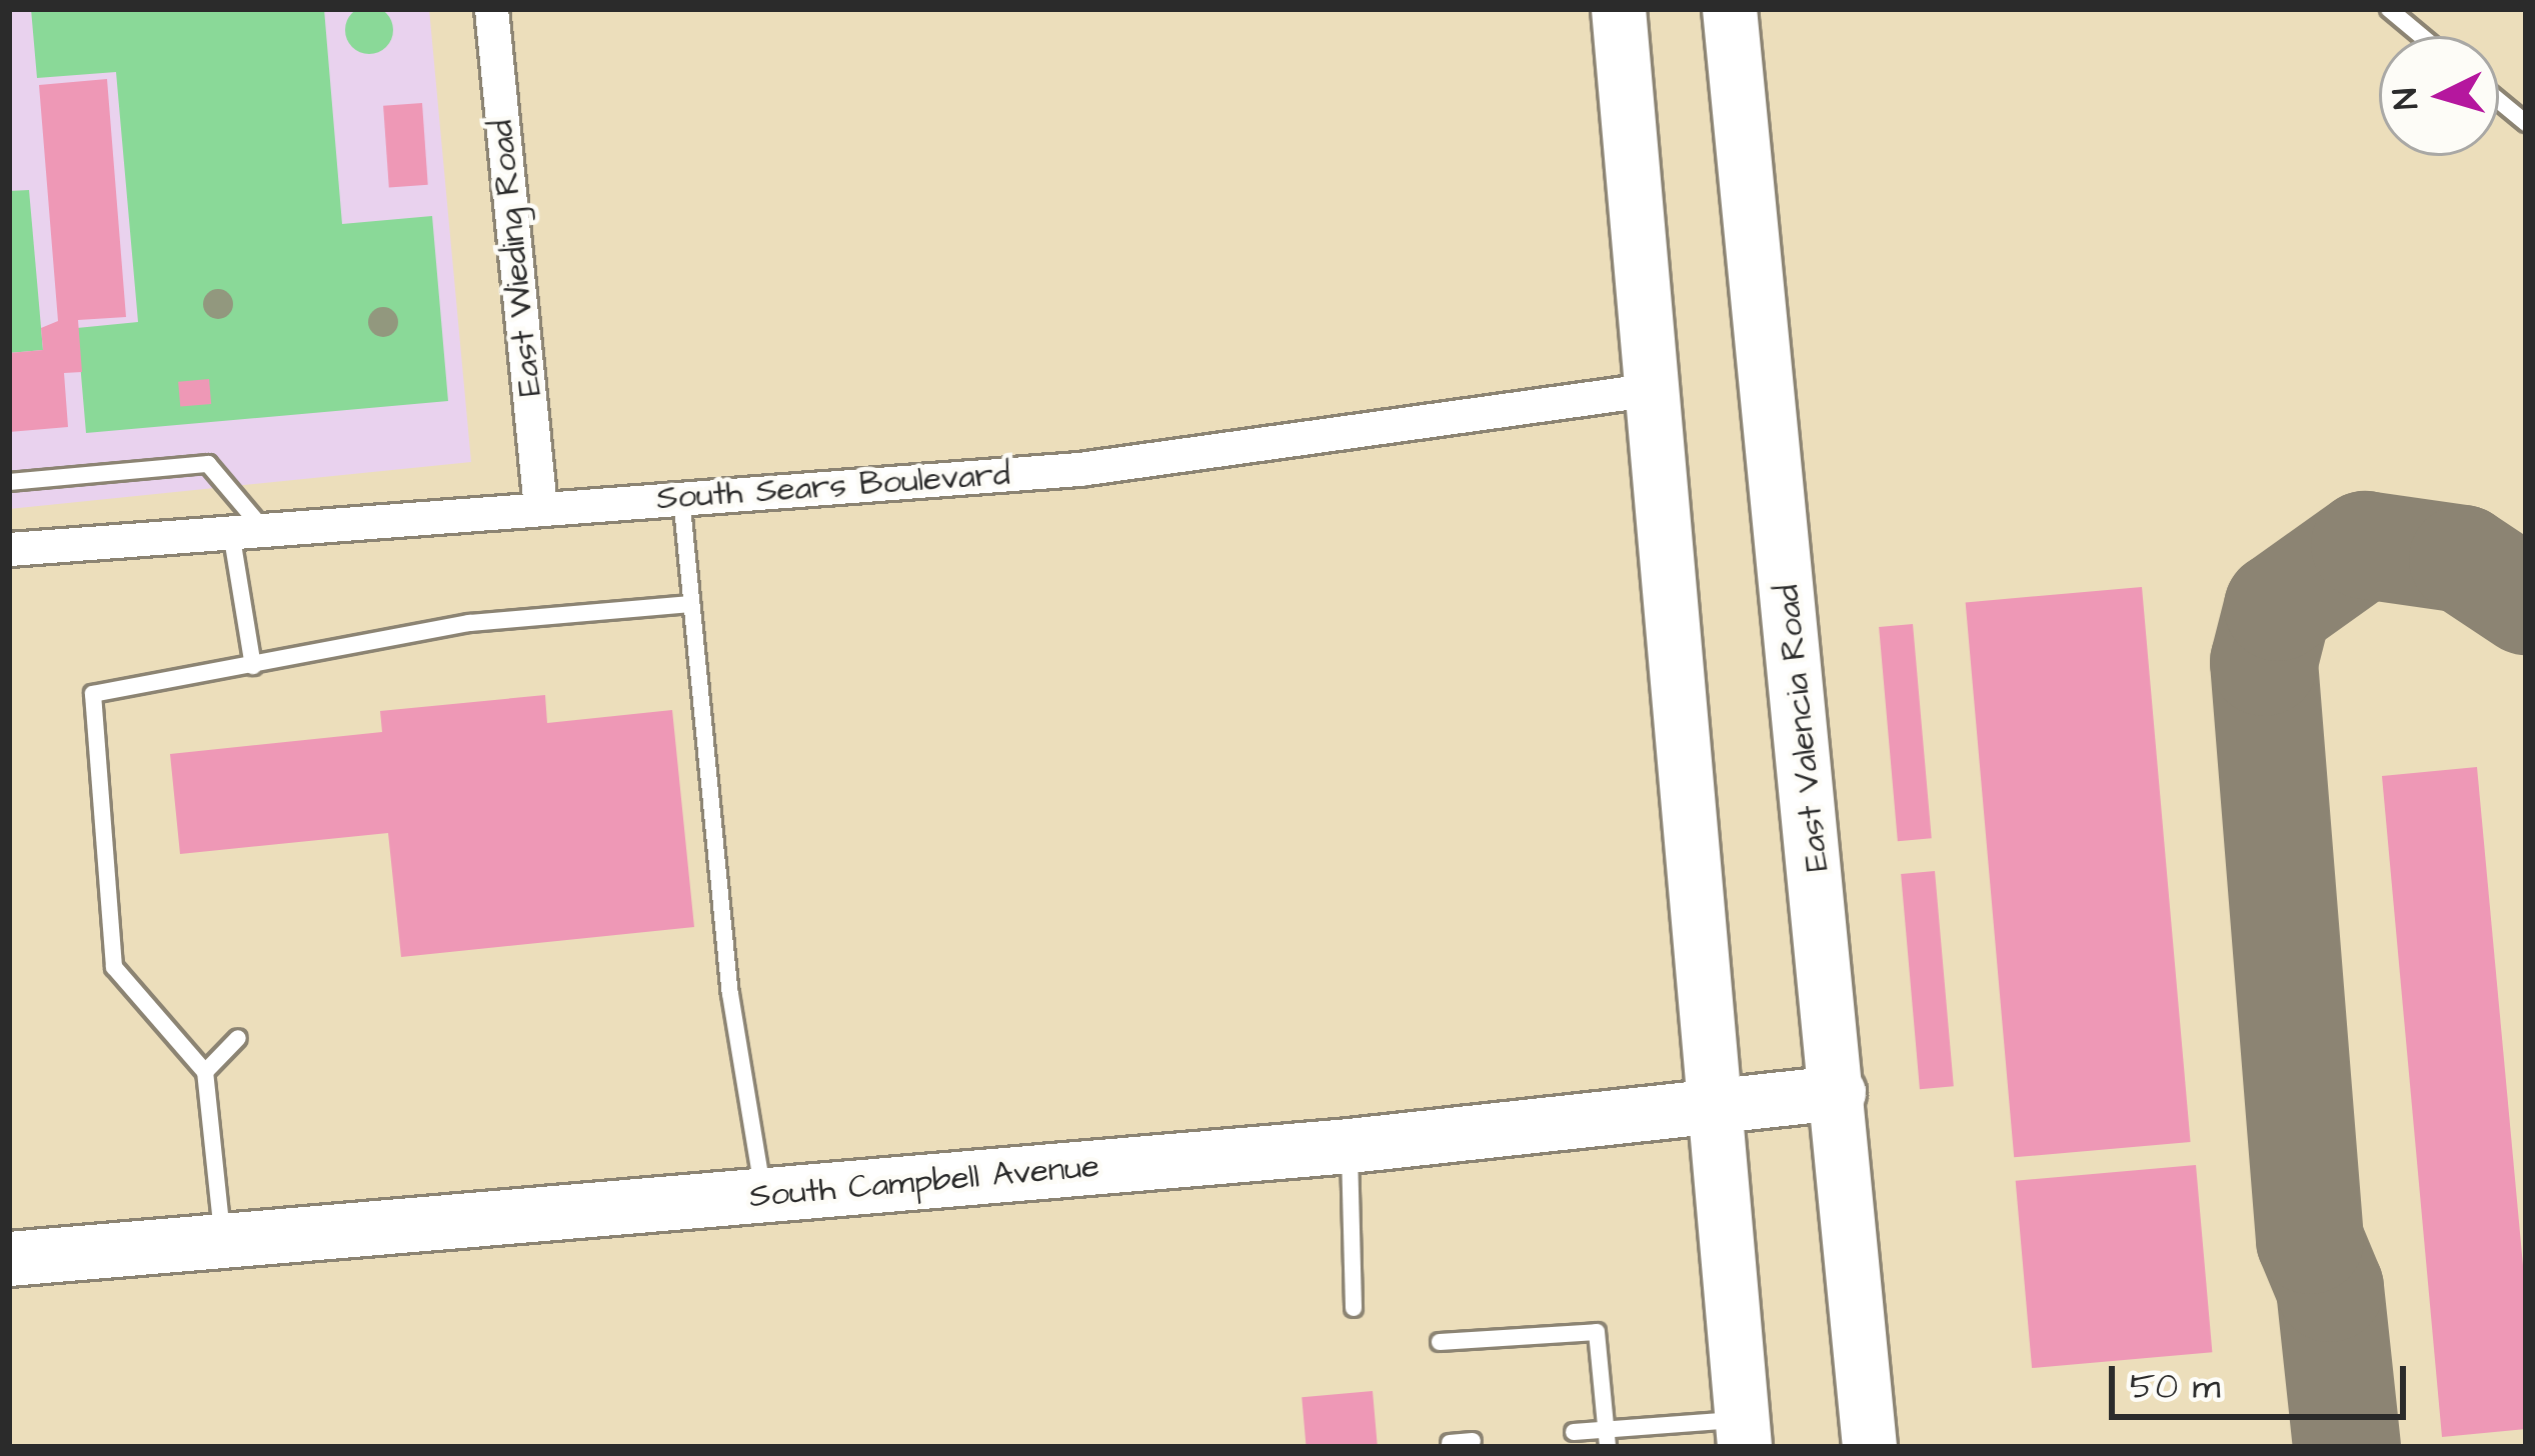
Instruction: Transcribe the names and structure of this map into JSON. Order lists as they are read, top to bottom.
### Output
{
  "streets": {
    "main road": ["East Valencia Road", "South Campbell Avenue"],
    "street": ["East Wieding Road", "South Sears Boulevard"]
  },
  "crossings": [
    ["East Wieding Road", "South Sears Boulevard"],
    ["East Valencia Road", "South Campbell Avenue"]
  ],
  "scale_bar": "50 m",
  "north": "left"
}
